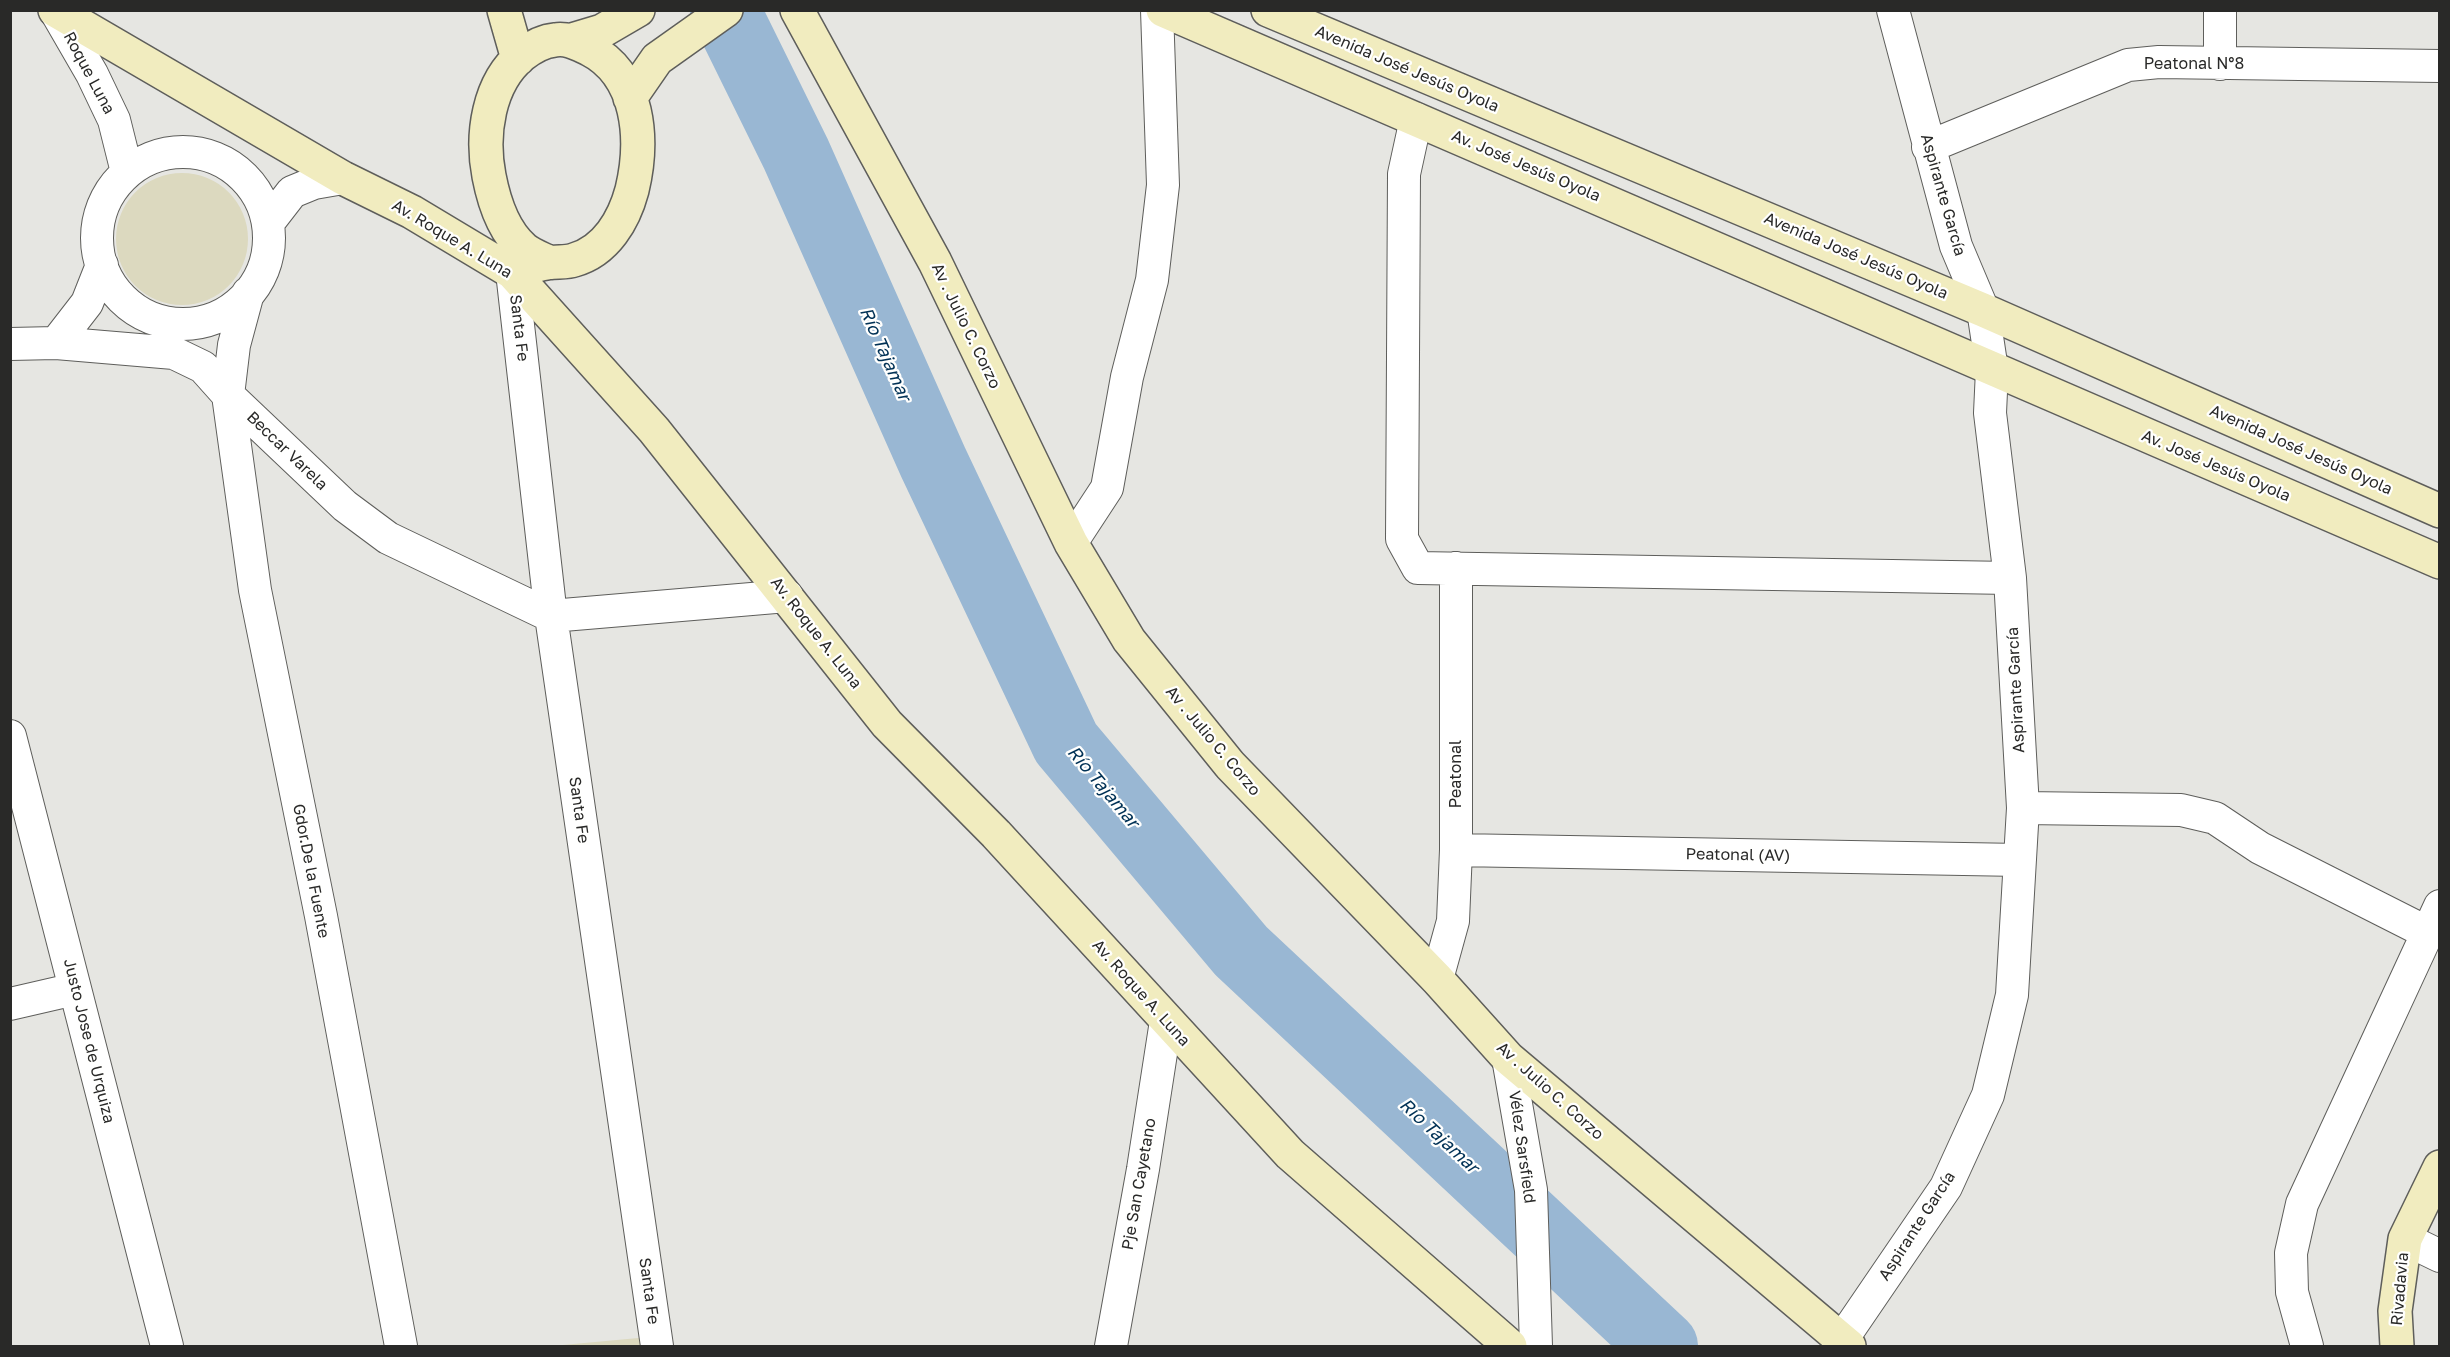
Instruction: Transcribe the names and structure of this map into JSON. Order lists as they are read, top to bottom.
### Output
{
  "streets": {
    "street": [
      "Peatonal N°8",
      "Avenida José Jesús Oyola",
      "Roque Luna",
      "Av. José Jesús Oyola",
      "Aspirante García",
      "Av. Roque A. Luna",
      "Av . Julio C. Corzo",
      "Santa Fe",
      "Beccar Varela",
      "Peatonal",
      "Peatonal (AV)",
      "Gdor.De la Fuente",
      "Justo Jose de Urquiza",
      "Vélez Sarsfield",
      "Pje San Cayetano",
      "Rivadavia"
    ]
  },
  "crossings": [
    ["Peatonal N°8", "Aspirante García"],
    ["Avenida José Jesús Oyola", "Aspirante García"],
    ["Roque Luna", "Av. Roque A. Luna"],
    ["Roque Luna", "Gdor.De la Fuente"],
    ["Av. José Jesús Oyola", "Aspirante García"],
    ["Aspirante García", "Av . Julio C. Corzo"],
    ["Aspirante García", "Peatonal (AV)"],
    ["Av. Roque A. Luna", "Santa Fe"],
    ["Av. Roque A. Luna", "Pje San Cayetano"],
    ["Av . Julio C. Corzo", "Peatonal"],
    ["Av . Julio C. Corzo", "Vélez Sarsfield"],
    ["Santa Fe", "Beccar Varela"],
    ["Beccar Varela", "Gdor.De la Fuente"],
    ["Peatonal", "Peatonal (AV)"]
  ],
  "water": ["Río Tajamar"]
}
